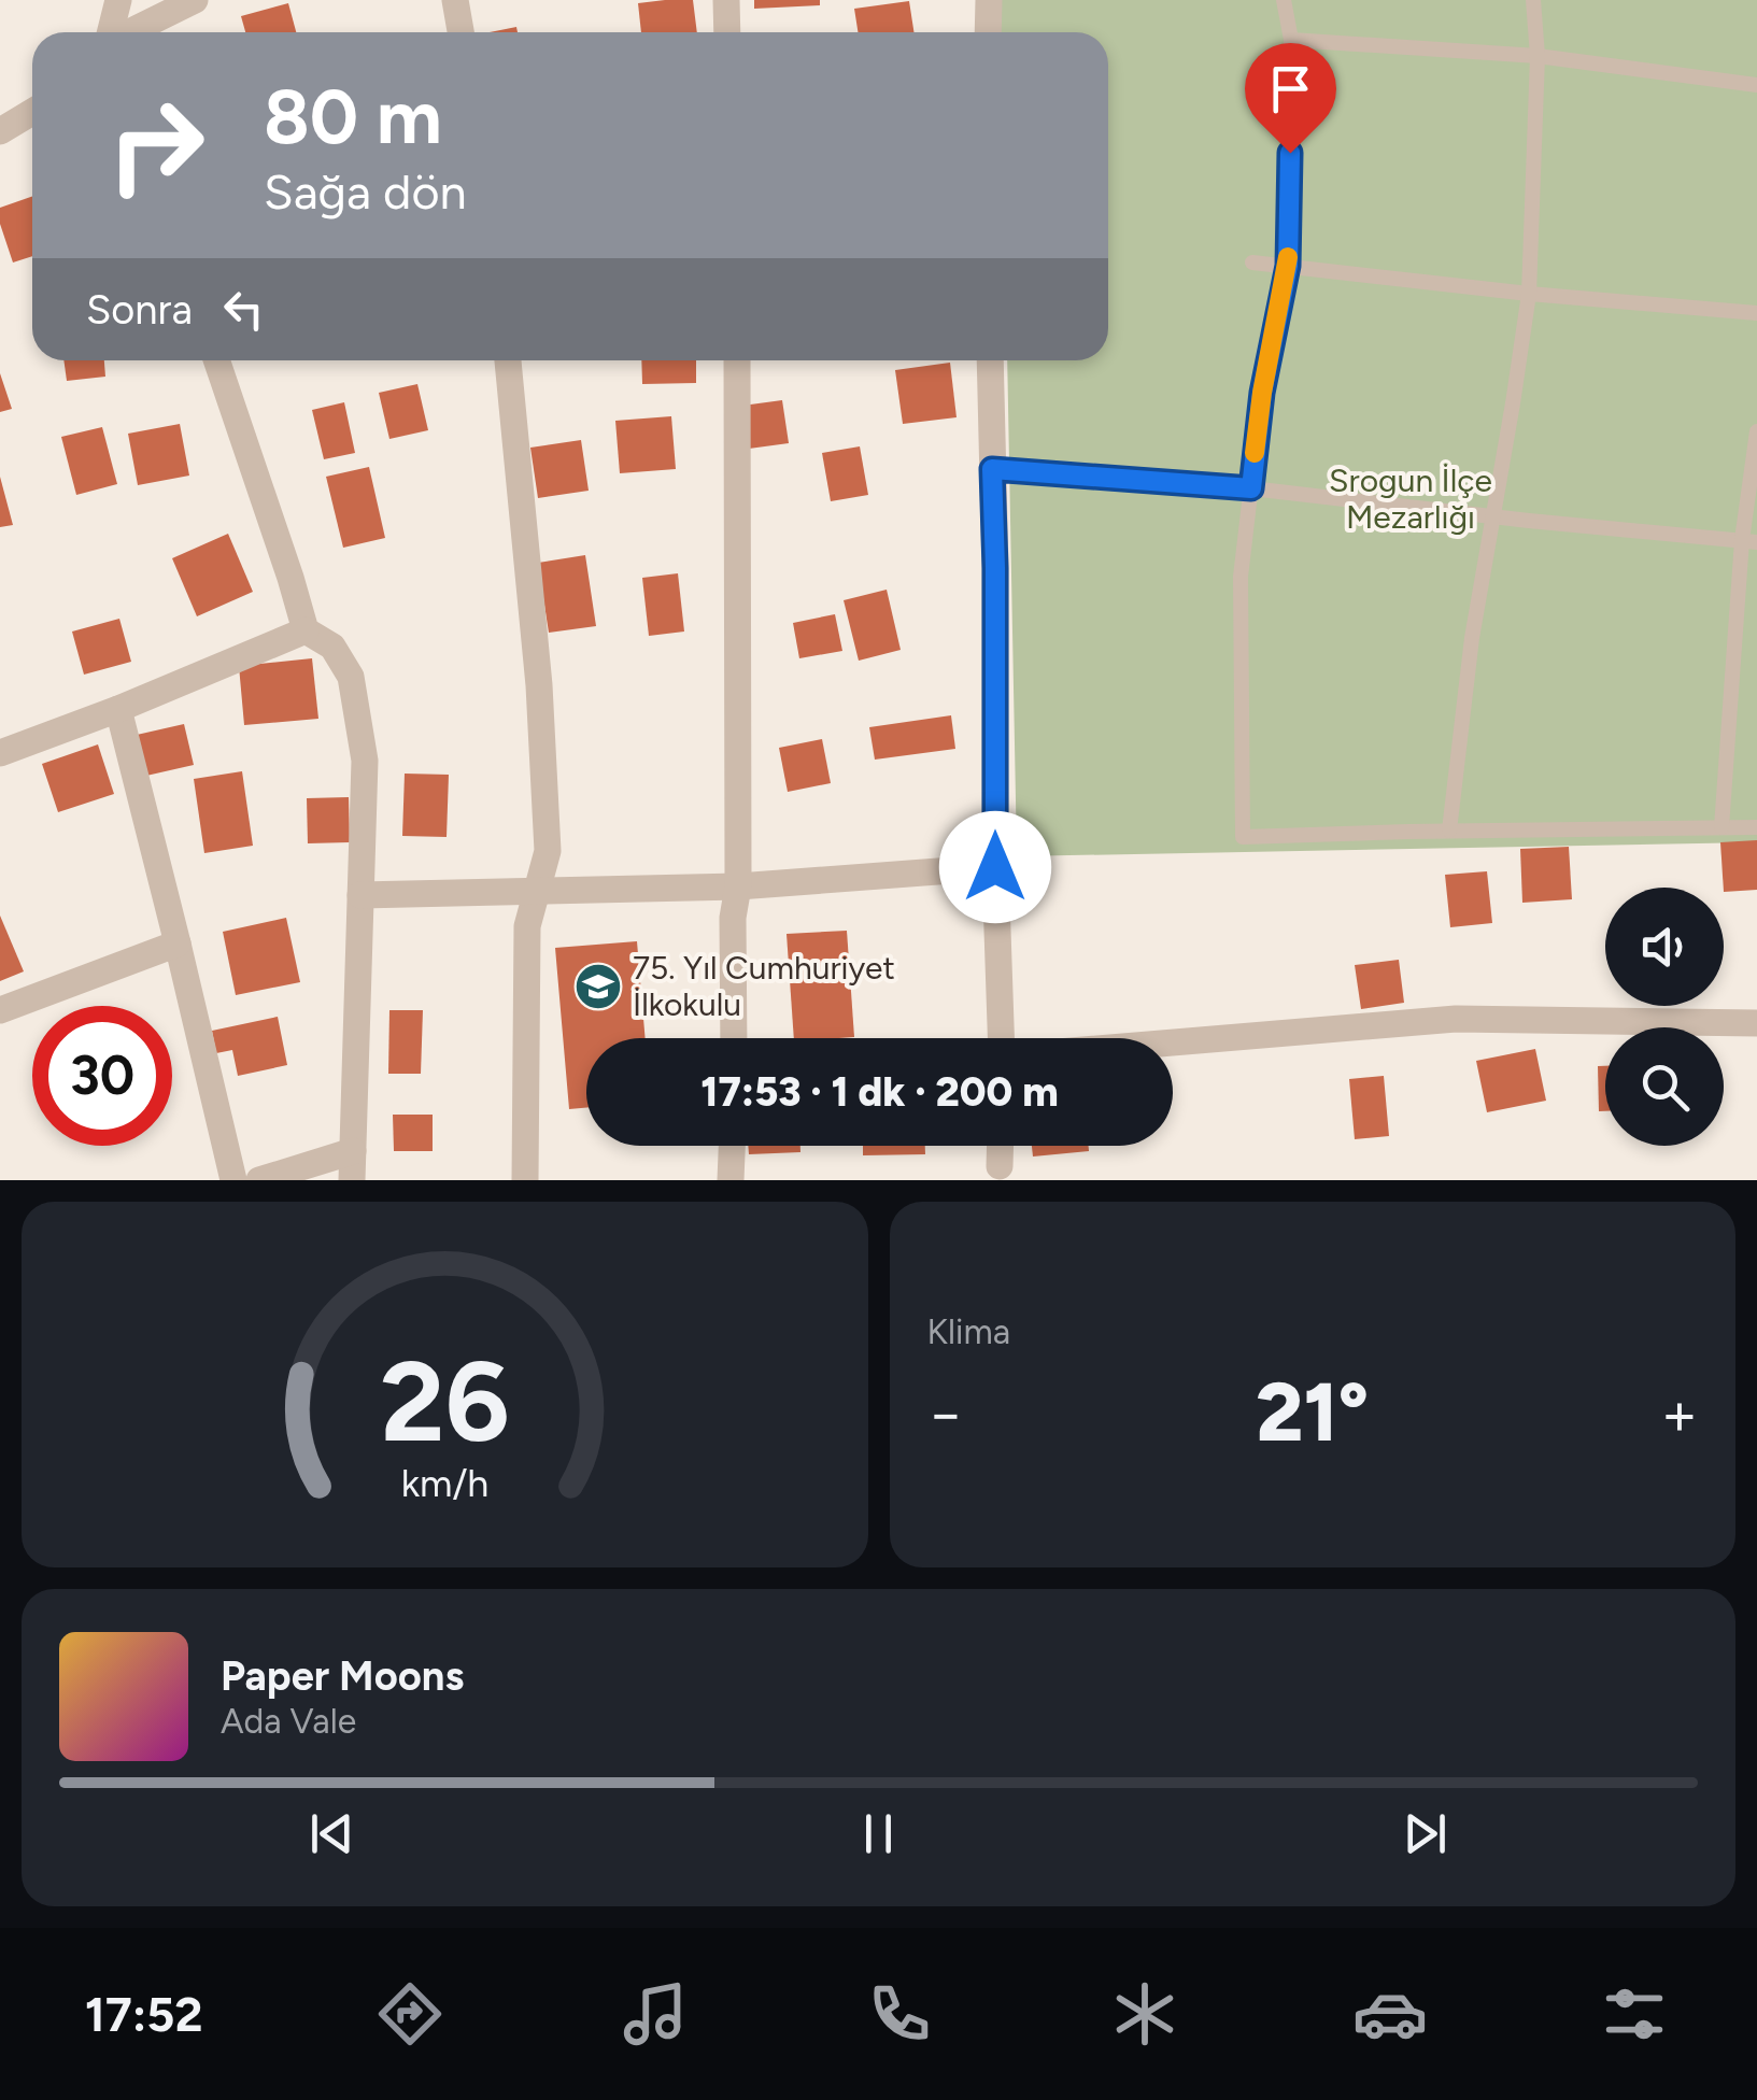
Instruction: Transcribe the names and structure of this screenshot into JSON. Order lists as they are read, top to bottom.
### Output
{
  "parks": ["Srogun İlçe Mezarlığı"],
  "places": {
    "school or university": ["75. Yıl Cumhuriyet İlkokulu"]
  },
  "page": {
    "turn": ["80 m", "Sağa dön"],
    "then": "Sonra",
    "limit": "30",
    "trip": "17:53 · 1 dk · 200 m",
    "tile": "Klima",
    "heat": ["−", "21°", "+"],
    "song": ["Paper Moons", "Ada Vale"],
    "tabs": "17:52",
    "gauge": ["26", "km/h"]
  }
}
